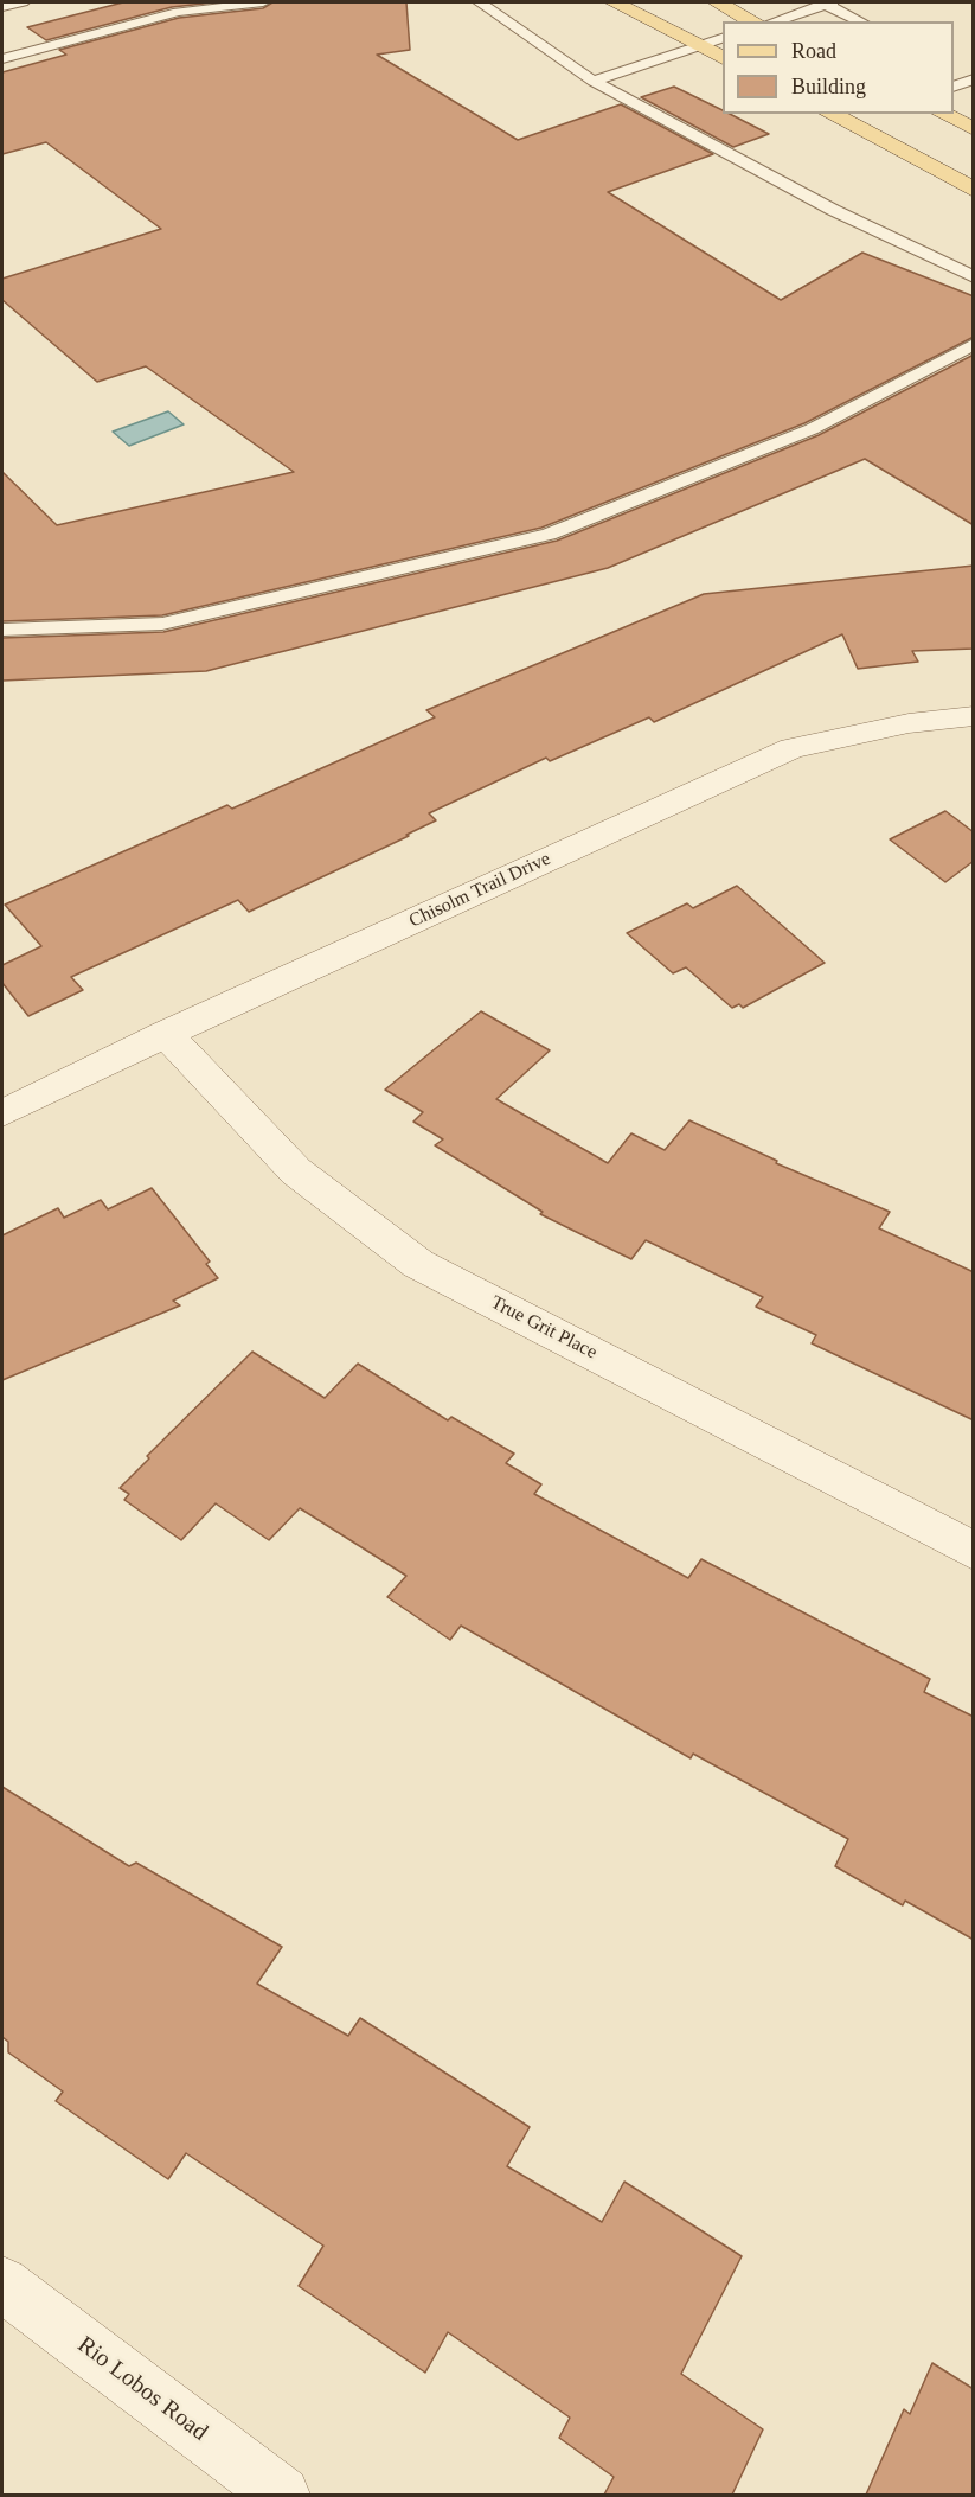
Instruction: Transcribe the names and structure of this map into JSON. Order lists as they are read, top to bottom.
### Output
{
  "streets": {
    "street": ["Chisolm Trail Drive", "True Grit Place", "Rio Lobos Road"]
  },
  "crossings": [
    ["Chisolm Trail Drive", "True Grit Place"]
  ],
  "legend": ["Road", "Building"]
}
